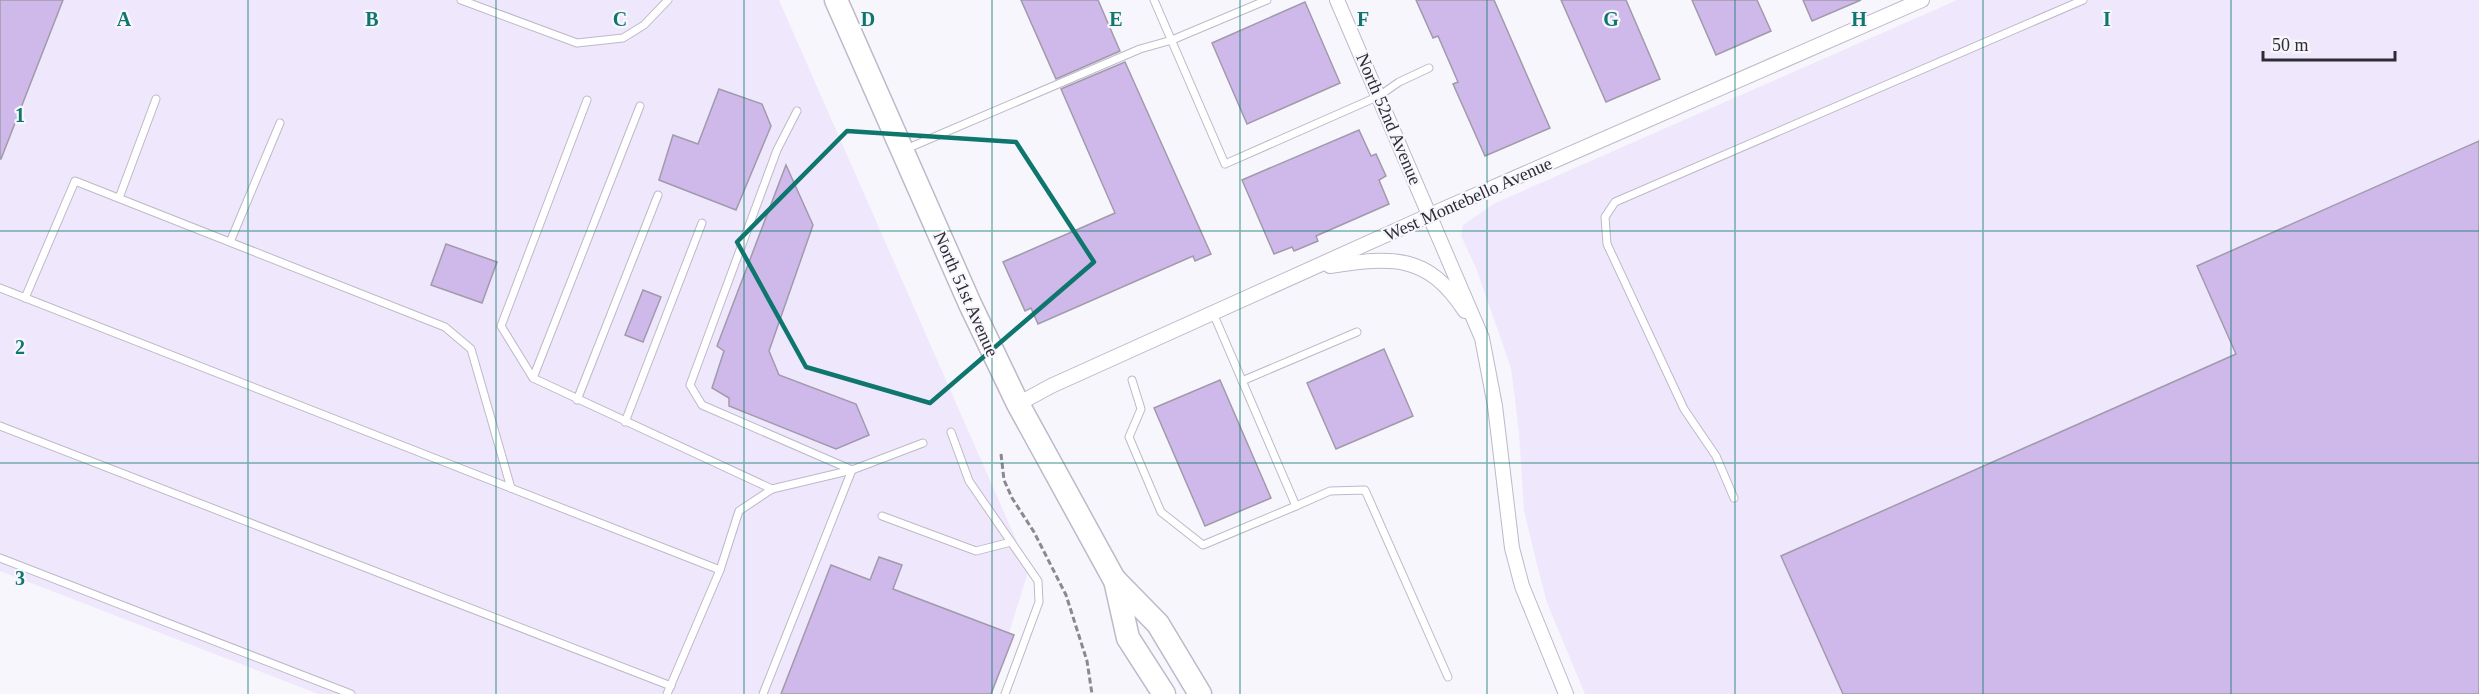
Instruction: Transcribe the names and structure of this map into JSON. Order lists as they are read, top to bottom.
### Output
{
  "streets": {
    "main road": ["North 51st Avenue"],
    "street": ["North 52nd Avenue", "West Montebello Avenue"]
  },
  "crossings": [
    ["North 52nd Avenue", "West Montebello Avenue"],
    ["West Montebello Avenue", "North 51st Avenue"]
  ],
  "scale_bar": "50 m",
  "grid": {
    "columns": [
      "A",
      "B",
      "C",
      "D",
      "E",
      "F",
      "G",
      "H",
      "I"
    ],
    "rows": ["1", "2", "3"]
  }
}
